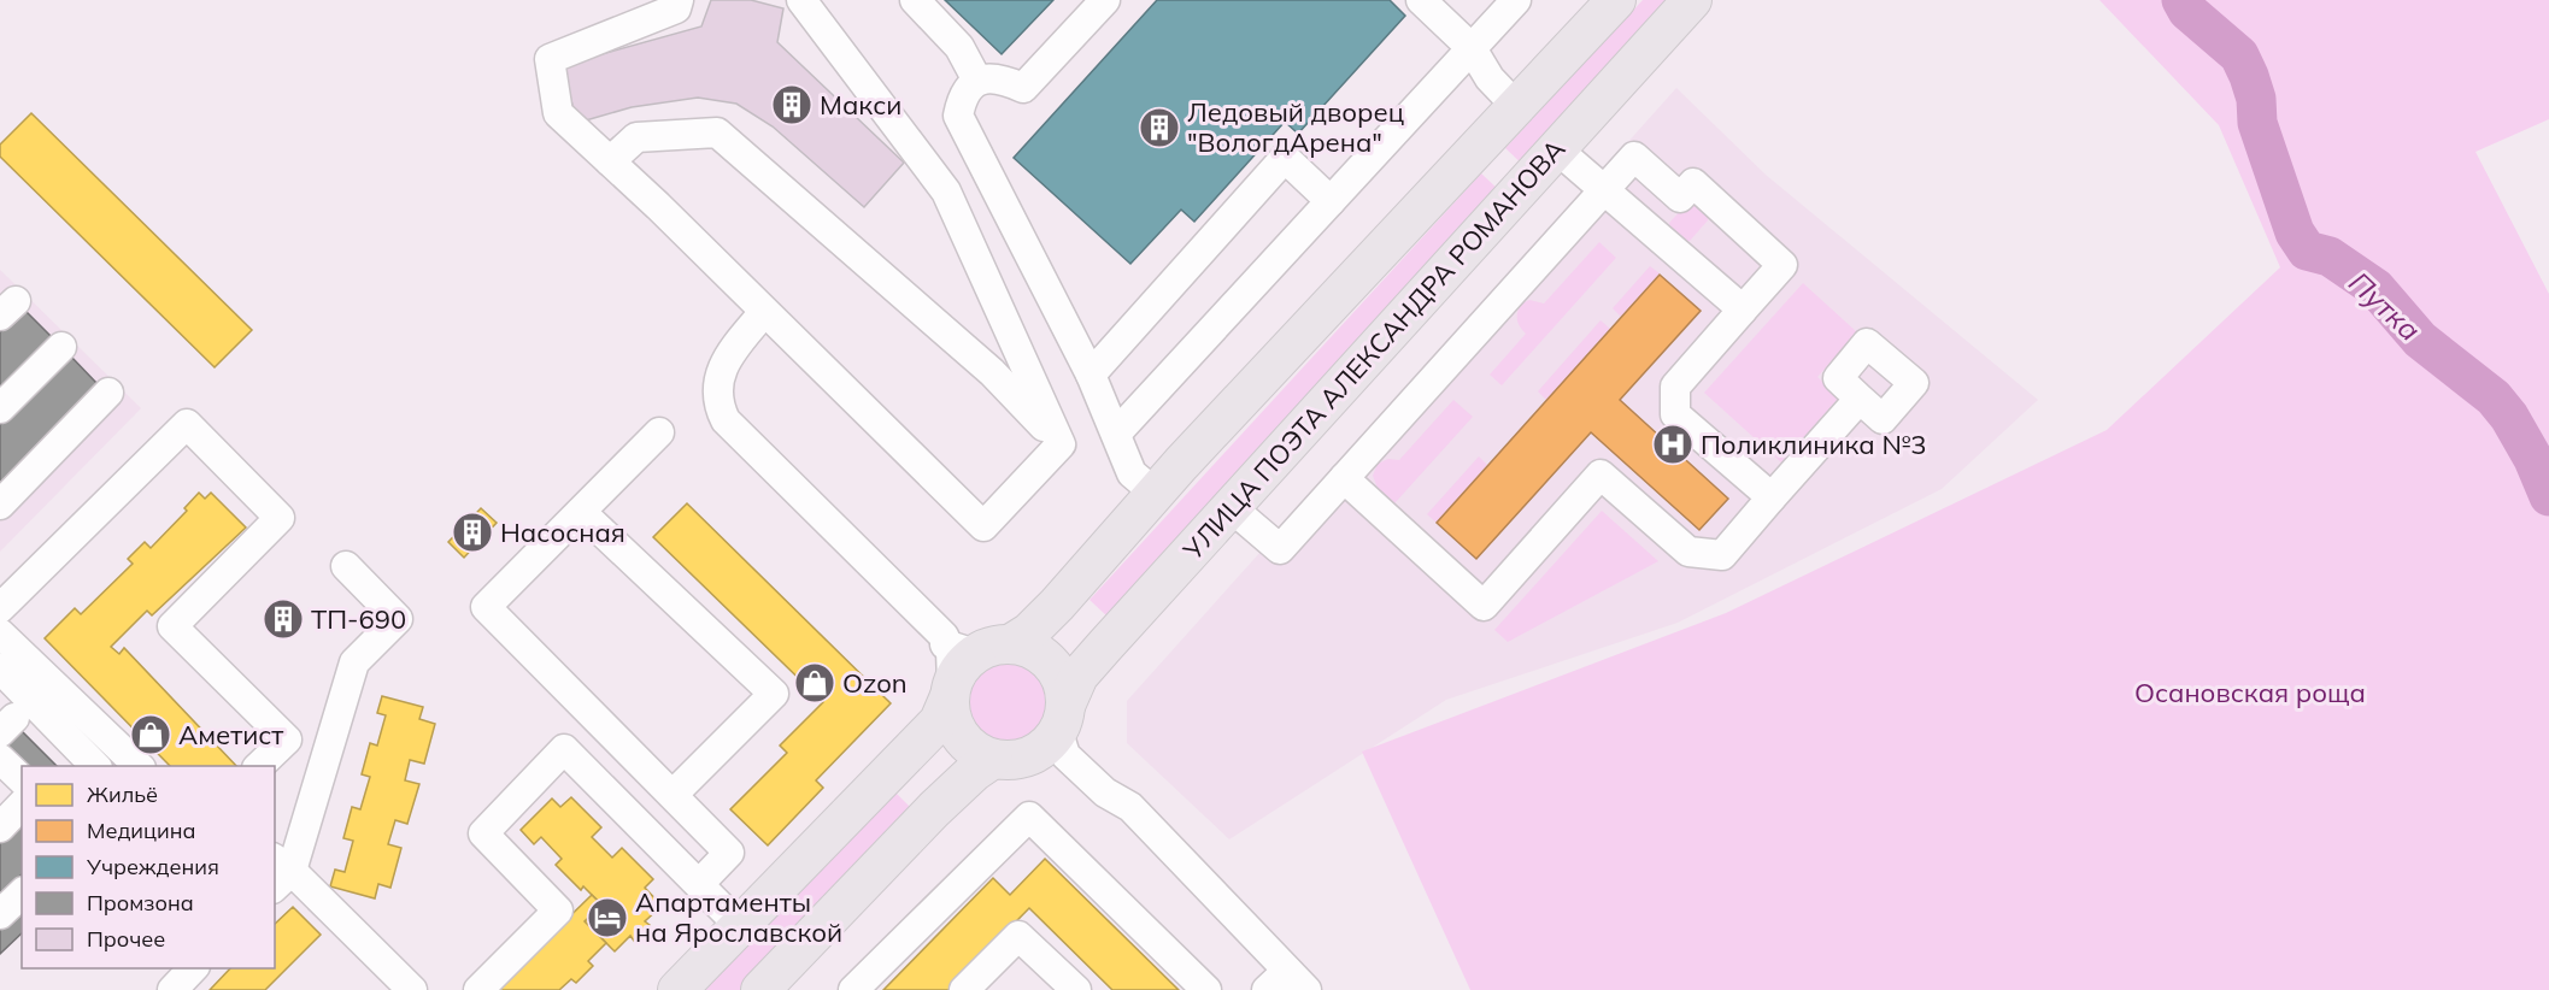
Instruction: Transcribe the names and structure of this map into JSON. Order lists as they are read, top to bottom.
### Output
{
  "streets": {
    "main road": ["УЛИЦА ПОЭТА АЛЕКСАНДРА РОМАНОВА"]
  },
  "water": ["Путка"],
  "parks": ["Осановская роща"],
  "places": {
    "building": [
      "Макси",
      "Ледовый дворец \"ВологдАрена\"",
      "Насосная",
      "ТП-690"
    ],
    "hospital": ["Поликлиника №3"],
    "shop": ["Ozon", "Аметист"],
    "hotel": ["Апартаменты на Ярославской"]
  },
  "legend": [
    "Жильё",
    "Медицина",
    "Учреждения",
    "Промзона",
    "Прочее"
  ]
}
